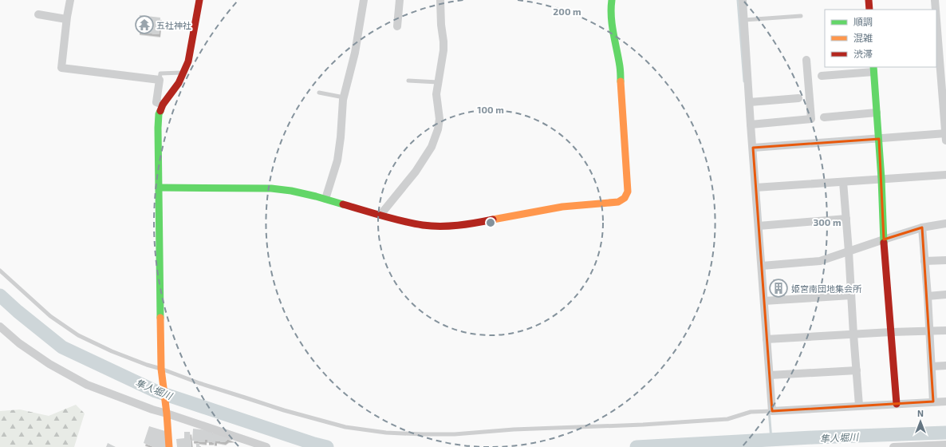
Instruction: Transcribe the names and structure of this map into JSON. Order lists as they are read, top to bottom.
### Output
{
  "water": ["隼人堀川"],
  "places": {
    "temple": ["五社神社"],
    "building": ["姫宮南団地集会所"]
  },
  "legend": ["順調", "混雑", "渋滞"],
  "north": "top",
  "rings": ["200 m", "100 m", "300 m"]
}
